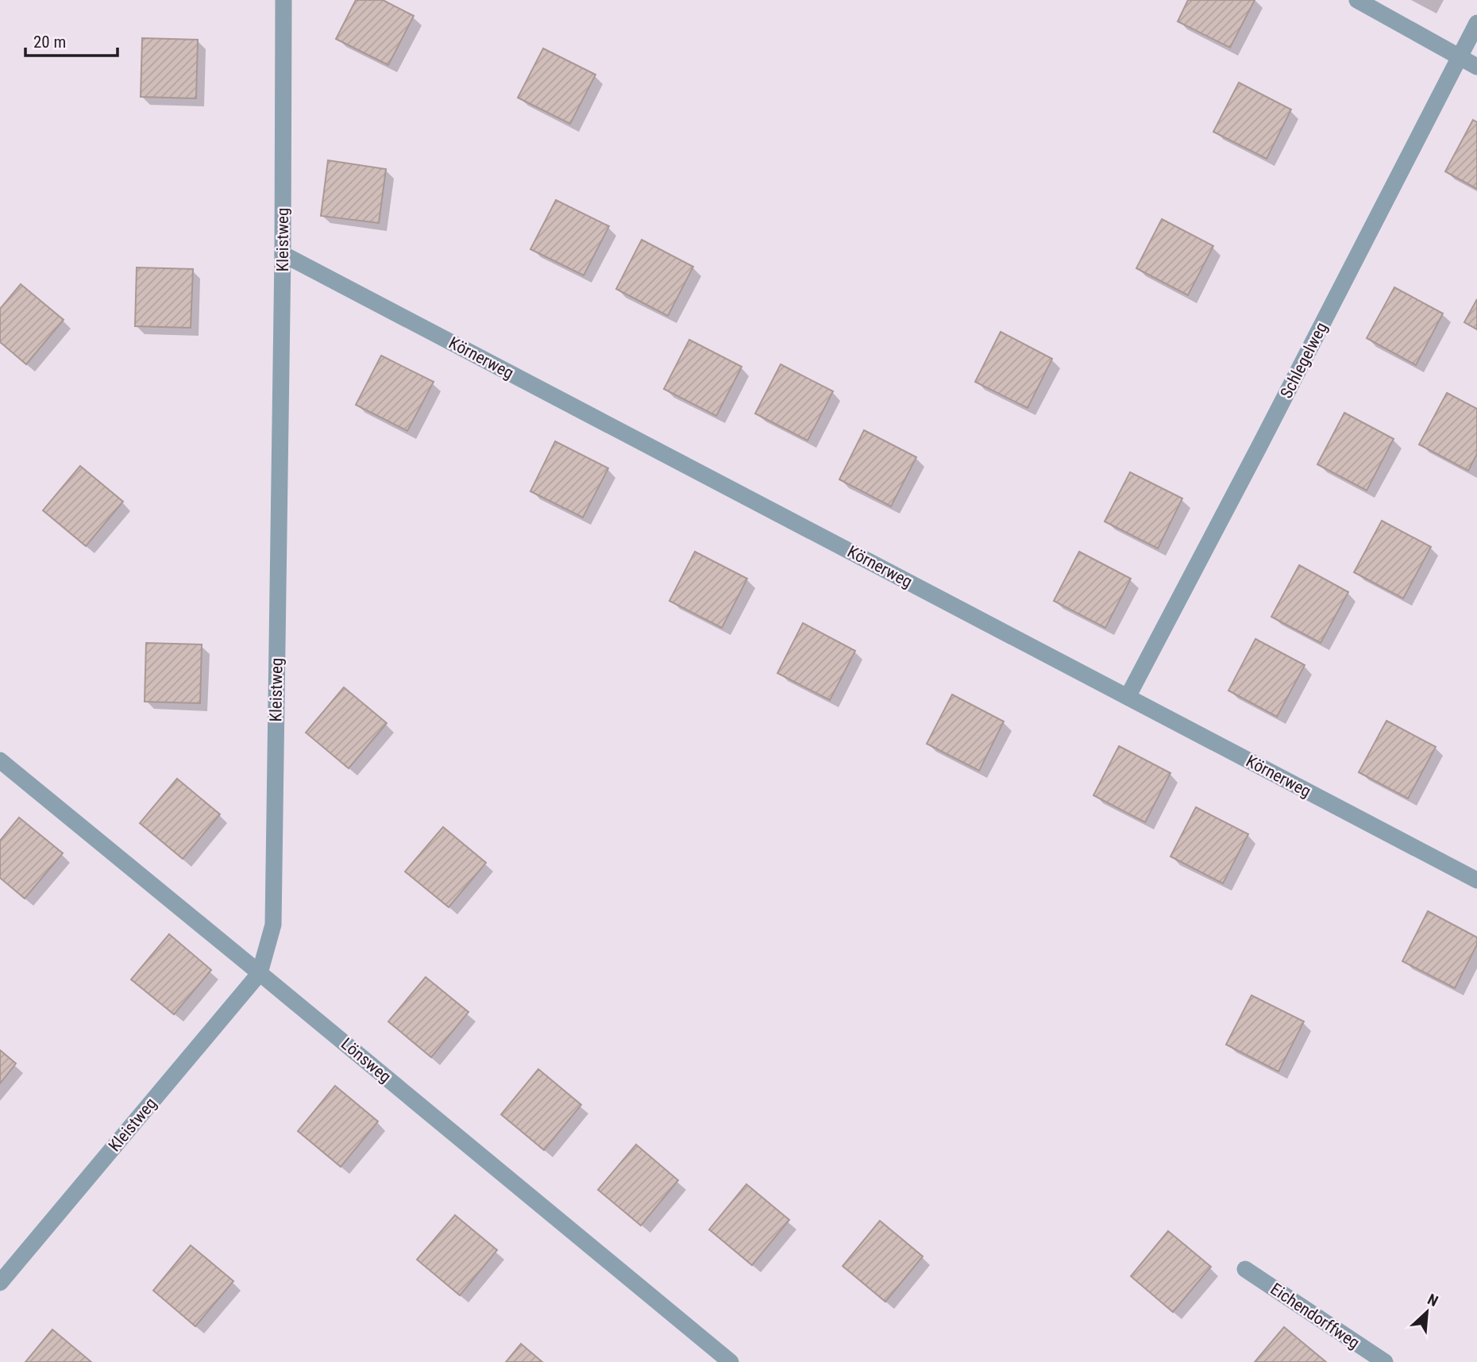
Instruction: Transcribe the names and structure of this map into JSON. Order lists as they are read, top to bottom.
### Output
{
  "streets": {
    "street": [
      "Kleistweg",
      "Körnerweg",
      "Schlegelweg",
      "Lönsweg",
      "Eichendorffweg"
    ]
  },
  "crossings": [
    ["Kleistweg", "Körnerweg"],
    ["Kleistweg", "Lönsweg"],
    ["Körnerweg", "Schlegelweg"]
  ],
  "scale_bar": "20 m",
  "north": "top right"
}
